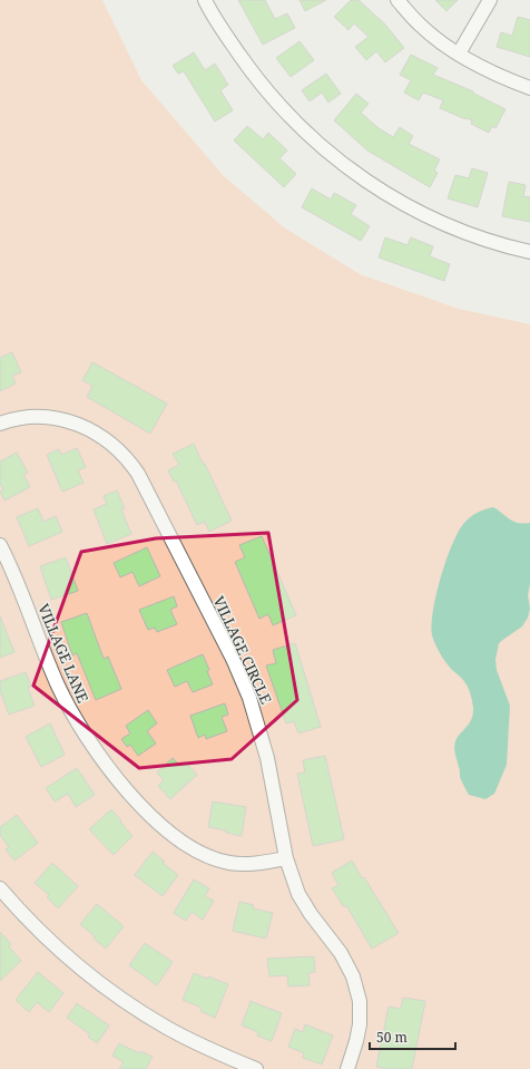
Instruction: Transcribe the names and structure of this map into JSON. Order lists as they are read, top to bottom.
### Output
{
  "streets": {
    "street": ["VILLAGE CIRCLE", "VILLAGE LANE"]
  },
  "crossings": [
    ["VILLAGE CIRCLE", "VILLAGE LANE"]
  ],
  "scale_bar": "50 m"
}
